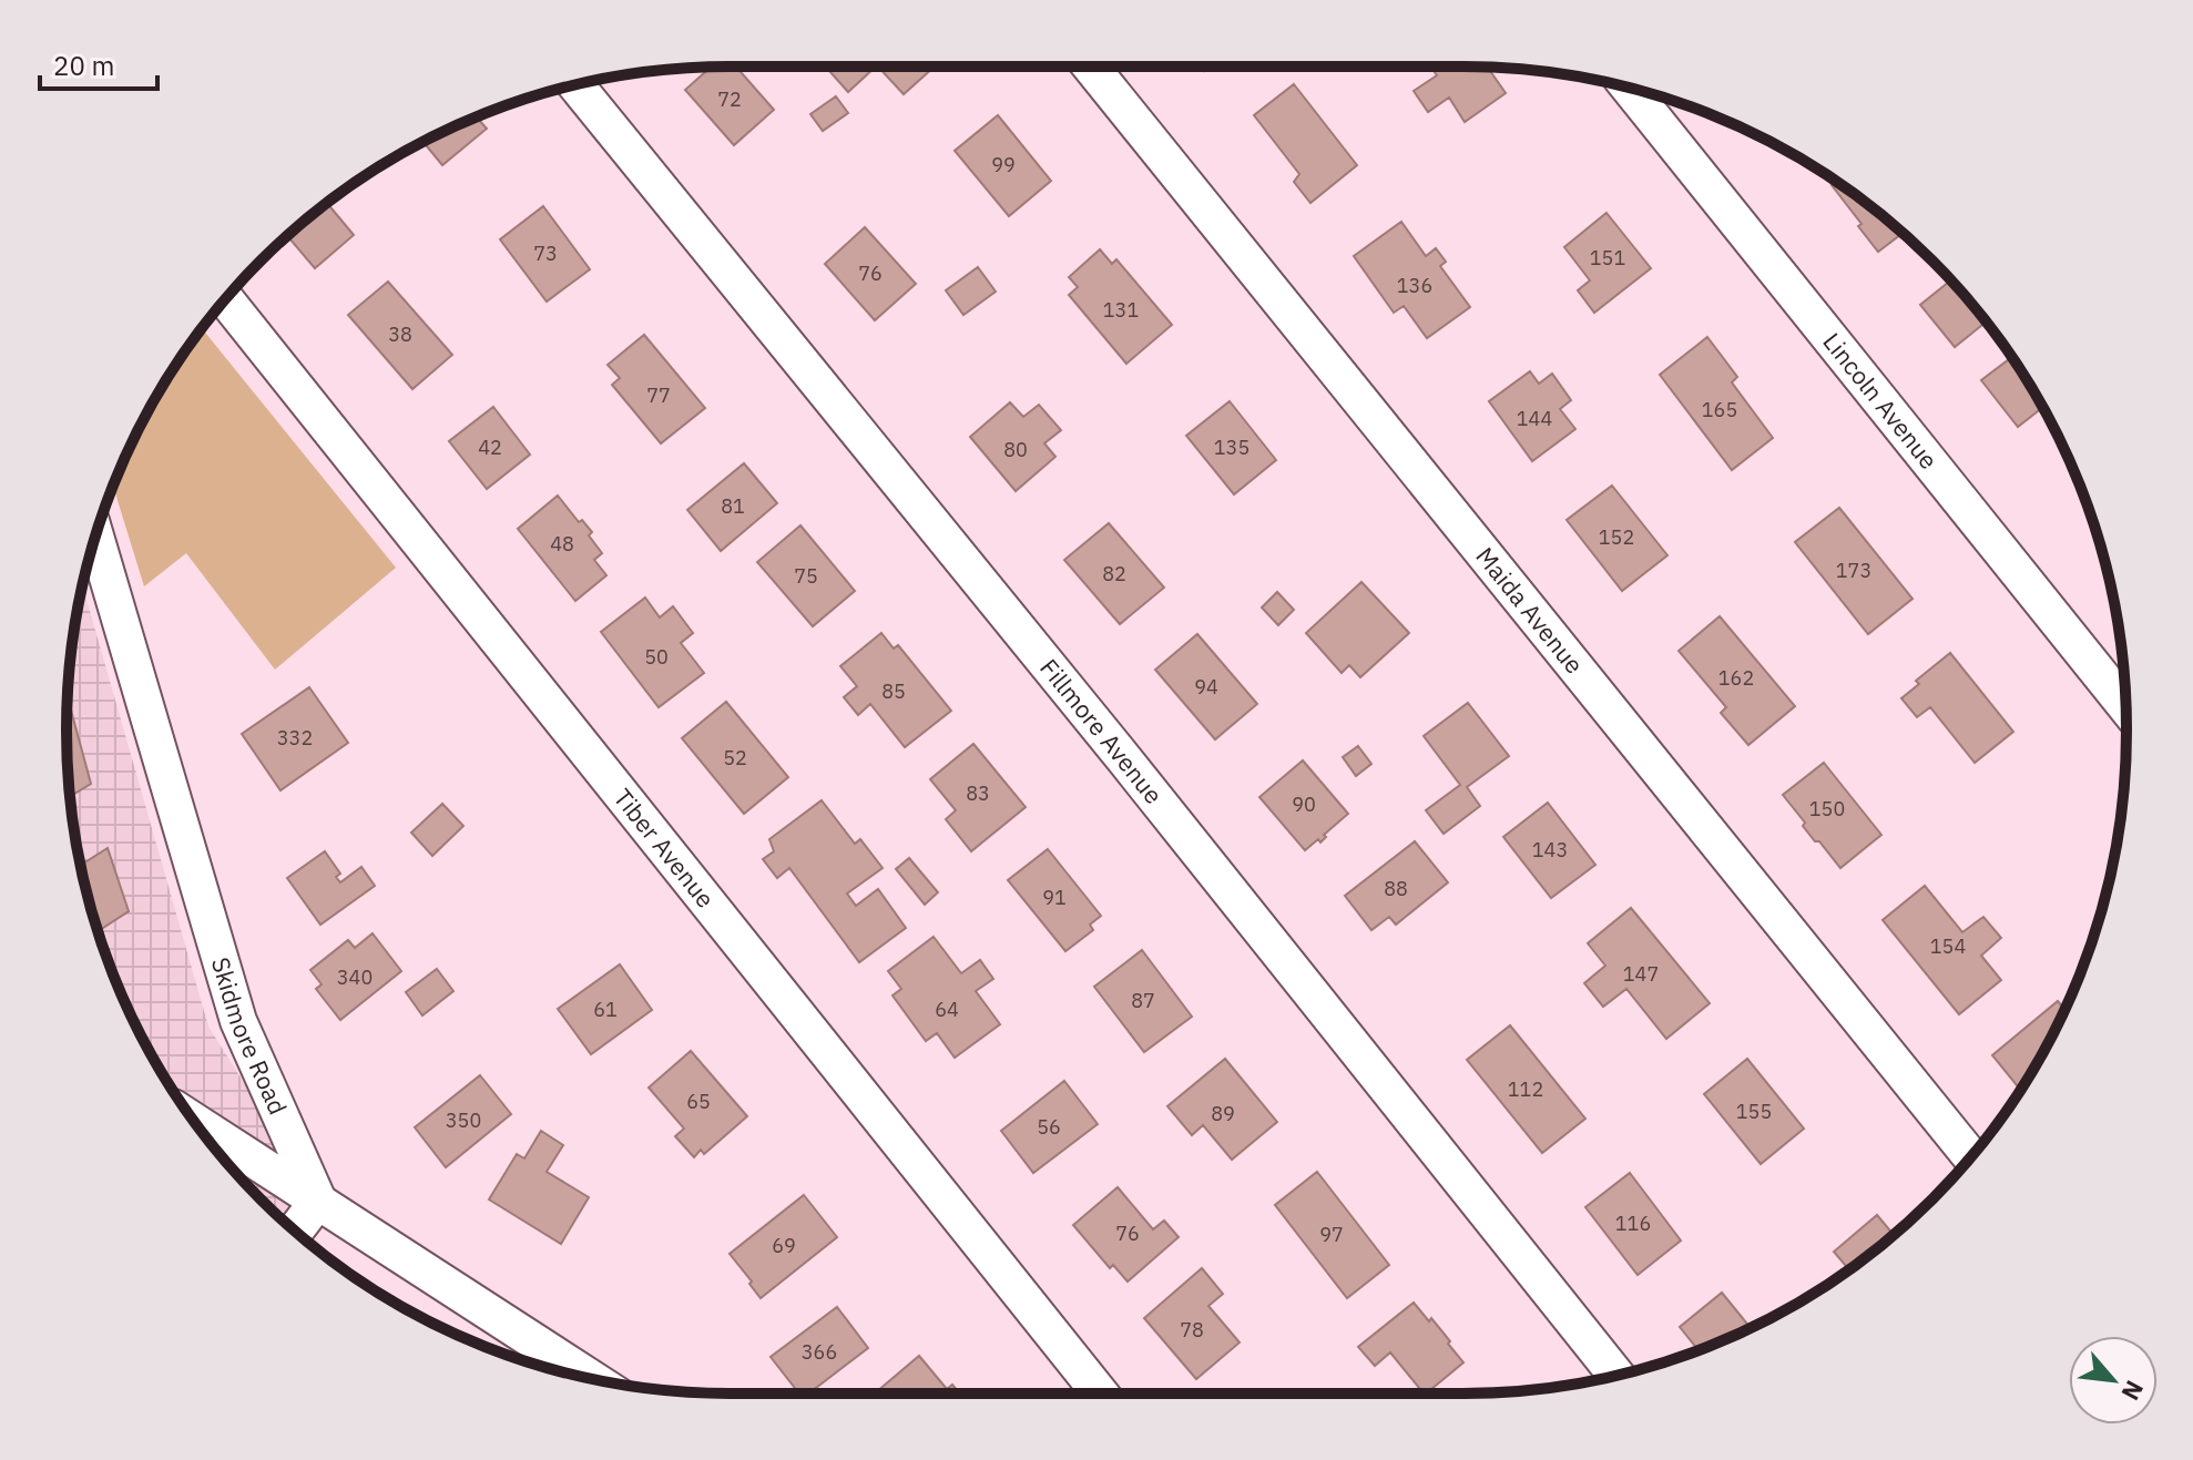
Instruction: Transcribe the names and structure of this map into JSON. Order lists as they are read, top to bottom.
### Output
{
  "streets": {
    "street": [
      "Lincoln Avenue",
      "Maida Avenue",
      "Fillmore Avenue",
      "Tiber Avenue",
      "Skidmore Road"
    ]
  },
  "house_numbers": [
    "72",
    "99",
    "73",
    "151",
    "76",
    "136",
    "131",
    "38",
    "77",
    "165",
    "144",
    "42",
    "135",
    "80",
    "81",
    "152",
    "48",
    "173",
    "82",
    "75",
    "50",
    "162",
    "94",
    "85",
    "332",
    "52",
    "83",
    "90",
    "150",
    "143",
    "88",
    "91",
    "154",
    "147",
    "340",
    "87",
    "61",
    "64",
    "112",
    "65",
    "155",
    "89",
    "350",
    "56",
    "116",
    "76",
    "97",
    "69",
    "78",
    "366"
  ],
  "scale_bar": "20 m",
  "north": "bottom right"
}
